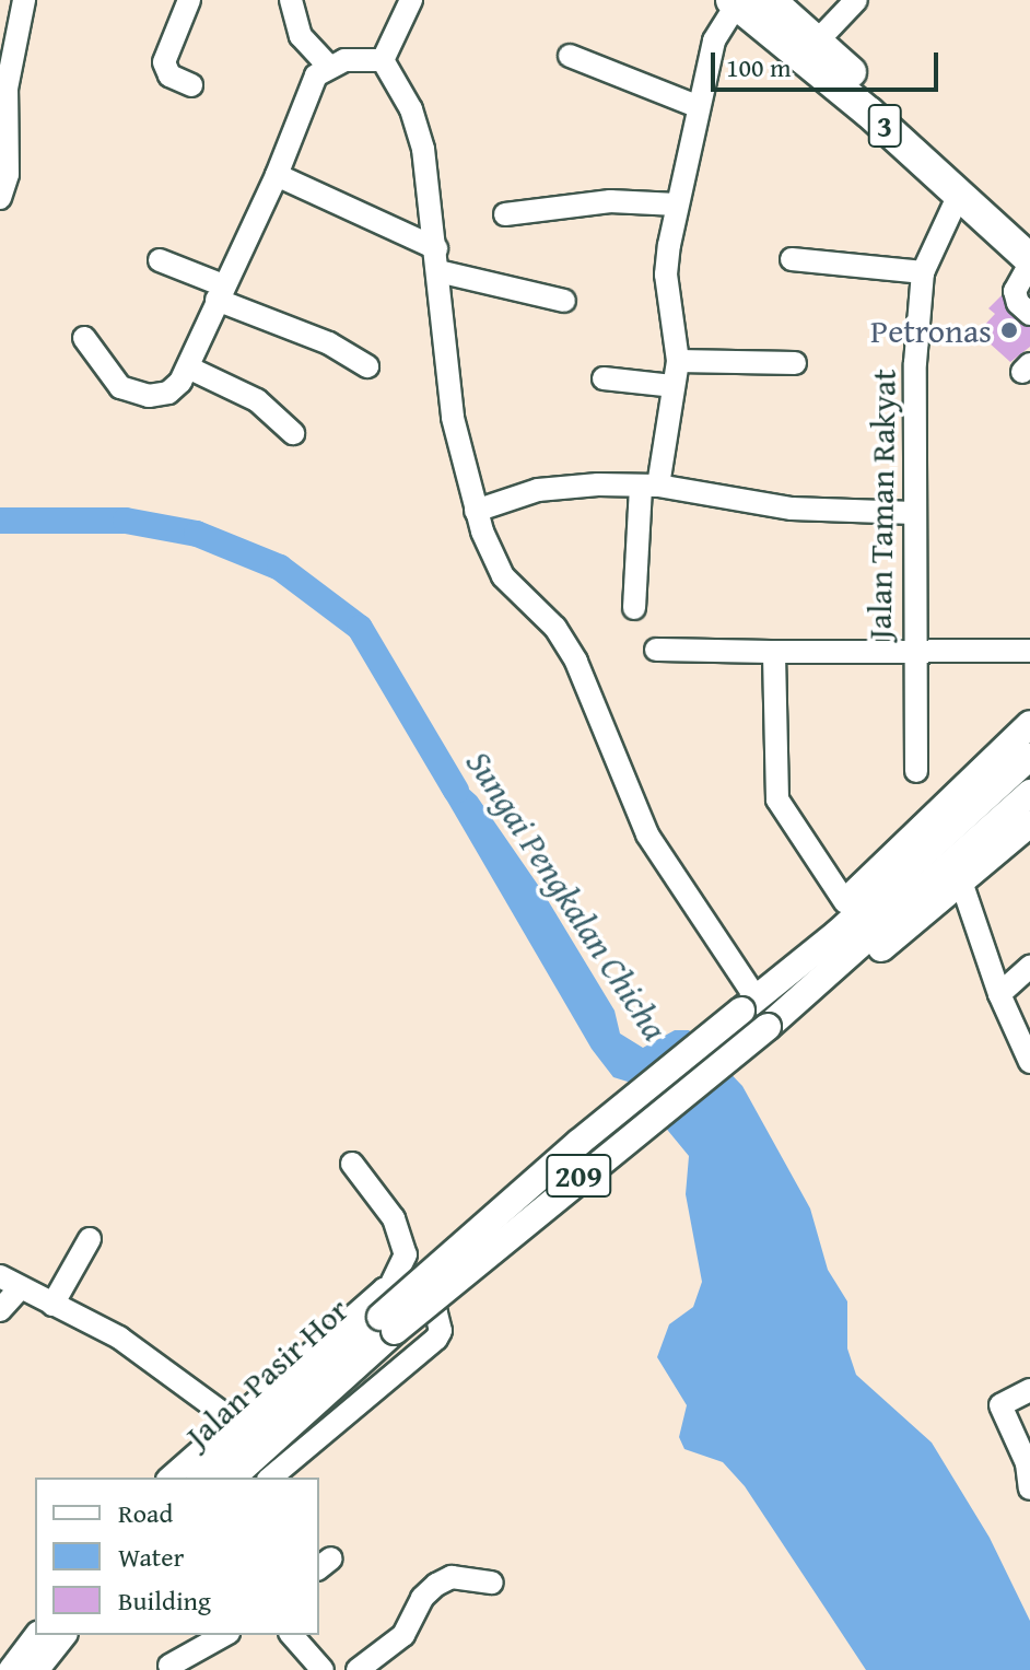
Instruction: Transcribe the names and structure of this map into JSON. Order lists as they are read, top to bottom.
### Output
{
  "streets": {
    "highway": ["3"],
    "main road": ["209", "Jalan Pasir Hor"],
    "street": ["Jalan Taman Rakyat"]
  },
  "crossings": [
    ["3", "Jalan Taman Rakyat"],
    ["209", "Jalan Pasir Hor"]
  ],
  "water": ["Sungai Pengkalan Chicha"],
  "places": ["Petronas"],
  "legend": ["Road", "Water", "Building"],
  "scale_bar": "100 m"
}
